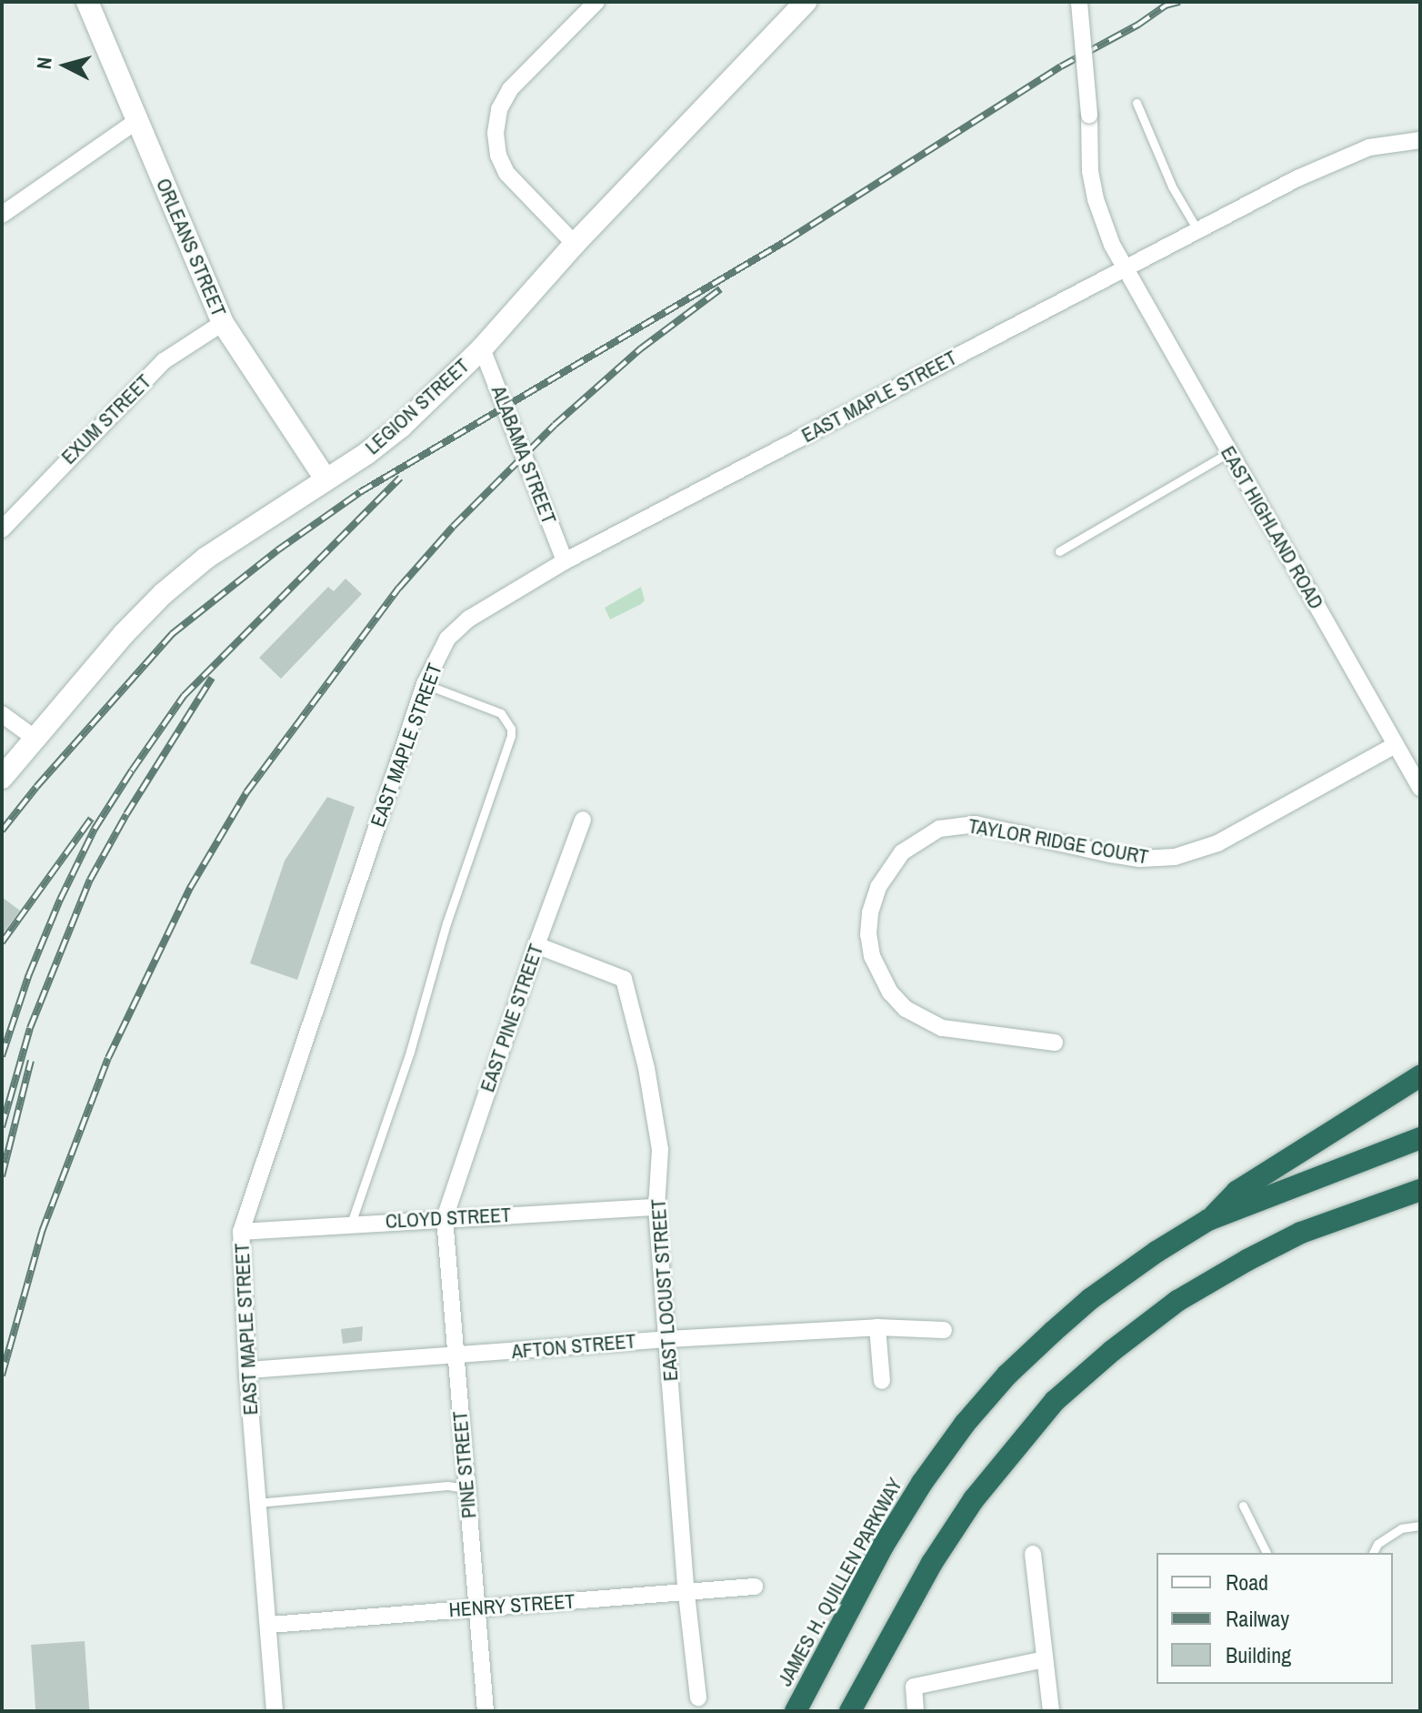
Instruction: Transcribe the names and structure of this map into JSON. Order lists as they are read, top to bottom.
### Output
{
  "streets": {
    "highway": ["JAMES H. QUILLEN PARKWAY"],
    "main road": ["ORLEANS STREET", "LEGION STREET"],
    "street": [
      "EAST MAPLE STREET",
      "EXUM STREET",
      "ALABAMA STREET",
      "EAST HIGHLAND ROAD",
      "TAYLOR RIDGE COURT",
      "EAST PINE STREET",
      "CLOYD STREET",
      "EAST LOCUST STREET",
      "AFTON STREET",
      "PINE STREET",
      "HENRY STREET"
    ]
  },
  "crossings": [
    ["ORLEANS STREET", "LEGION STREET"],
    ["ORLEANS STREET", "EXUM STREET"],
    ["EAST MAPLE STREET", "ALABAMA STREET"],
    ["EAST MAPLE STREET", "EAST HIGHLAND ROAD"],
    ["EAST MAPLE STREET", "CLOYD STREET"],
    ["EAST MAPLE STREET", "AFTON STREET"],
    ["EAST MAPLE STREET", "HENRY STREET"],
    ["LEGION STREET", "ALABAMA STREET"],
    ["EAST HIGHLAND ROAD", "TAYLOR RIDGE COURT"],
    ["EAST PINE STREET", "CLOYD STREET"],
    ["EAST PINE STREET", "EAST LOCUST STREET"],
    ["EAST PINE STREET", "PINE STREET"],
    ["CLOYD STREET", "EAST LOCUST STREET"],
    ["CLOYD STREET", "PINE STREET"],
    ["EAST LOCUST STREET", "AFTON STREET"],
    ["EAST LOCUST STREET", "HENRY STREET"],
    ["AFTON STREET", "PINE STREET"],
    ["PINE STREET", "HENRY STREET"]
  ],
  "legend": ["Road", "Railway", "Building"],
  "north": "left"
}
